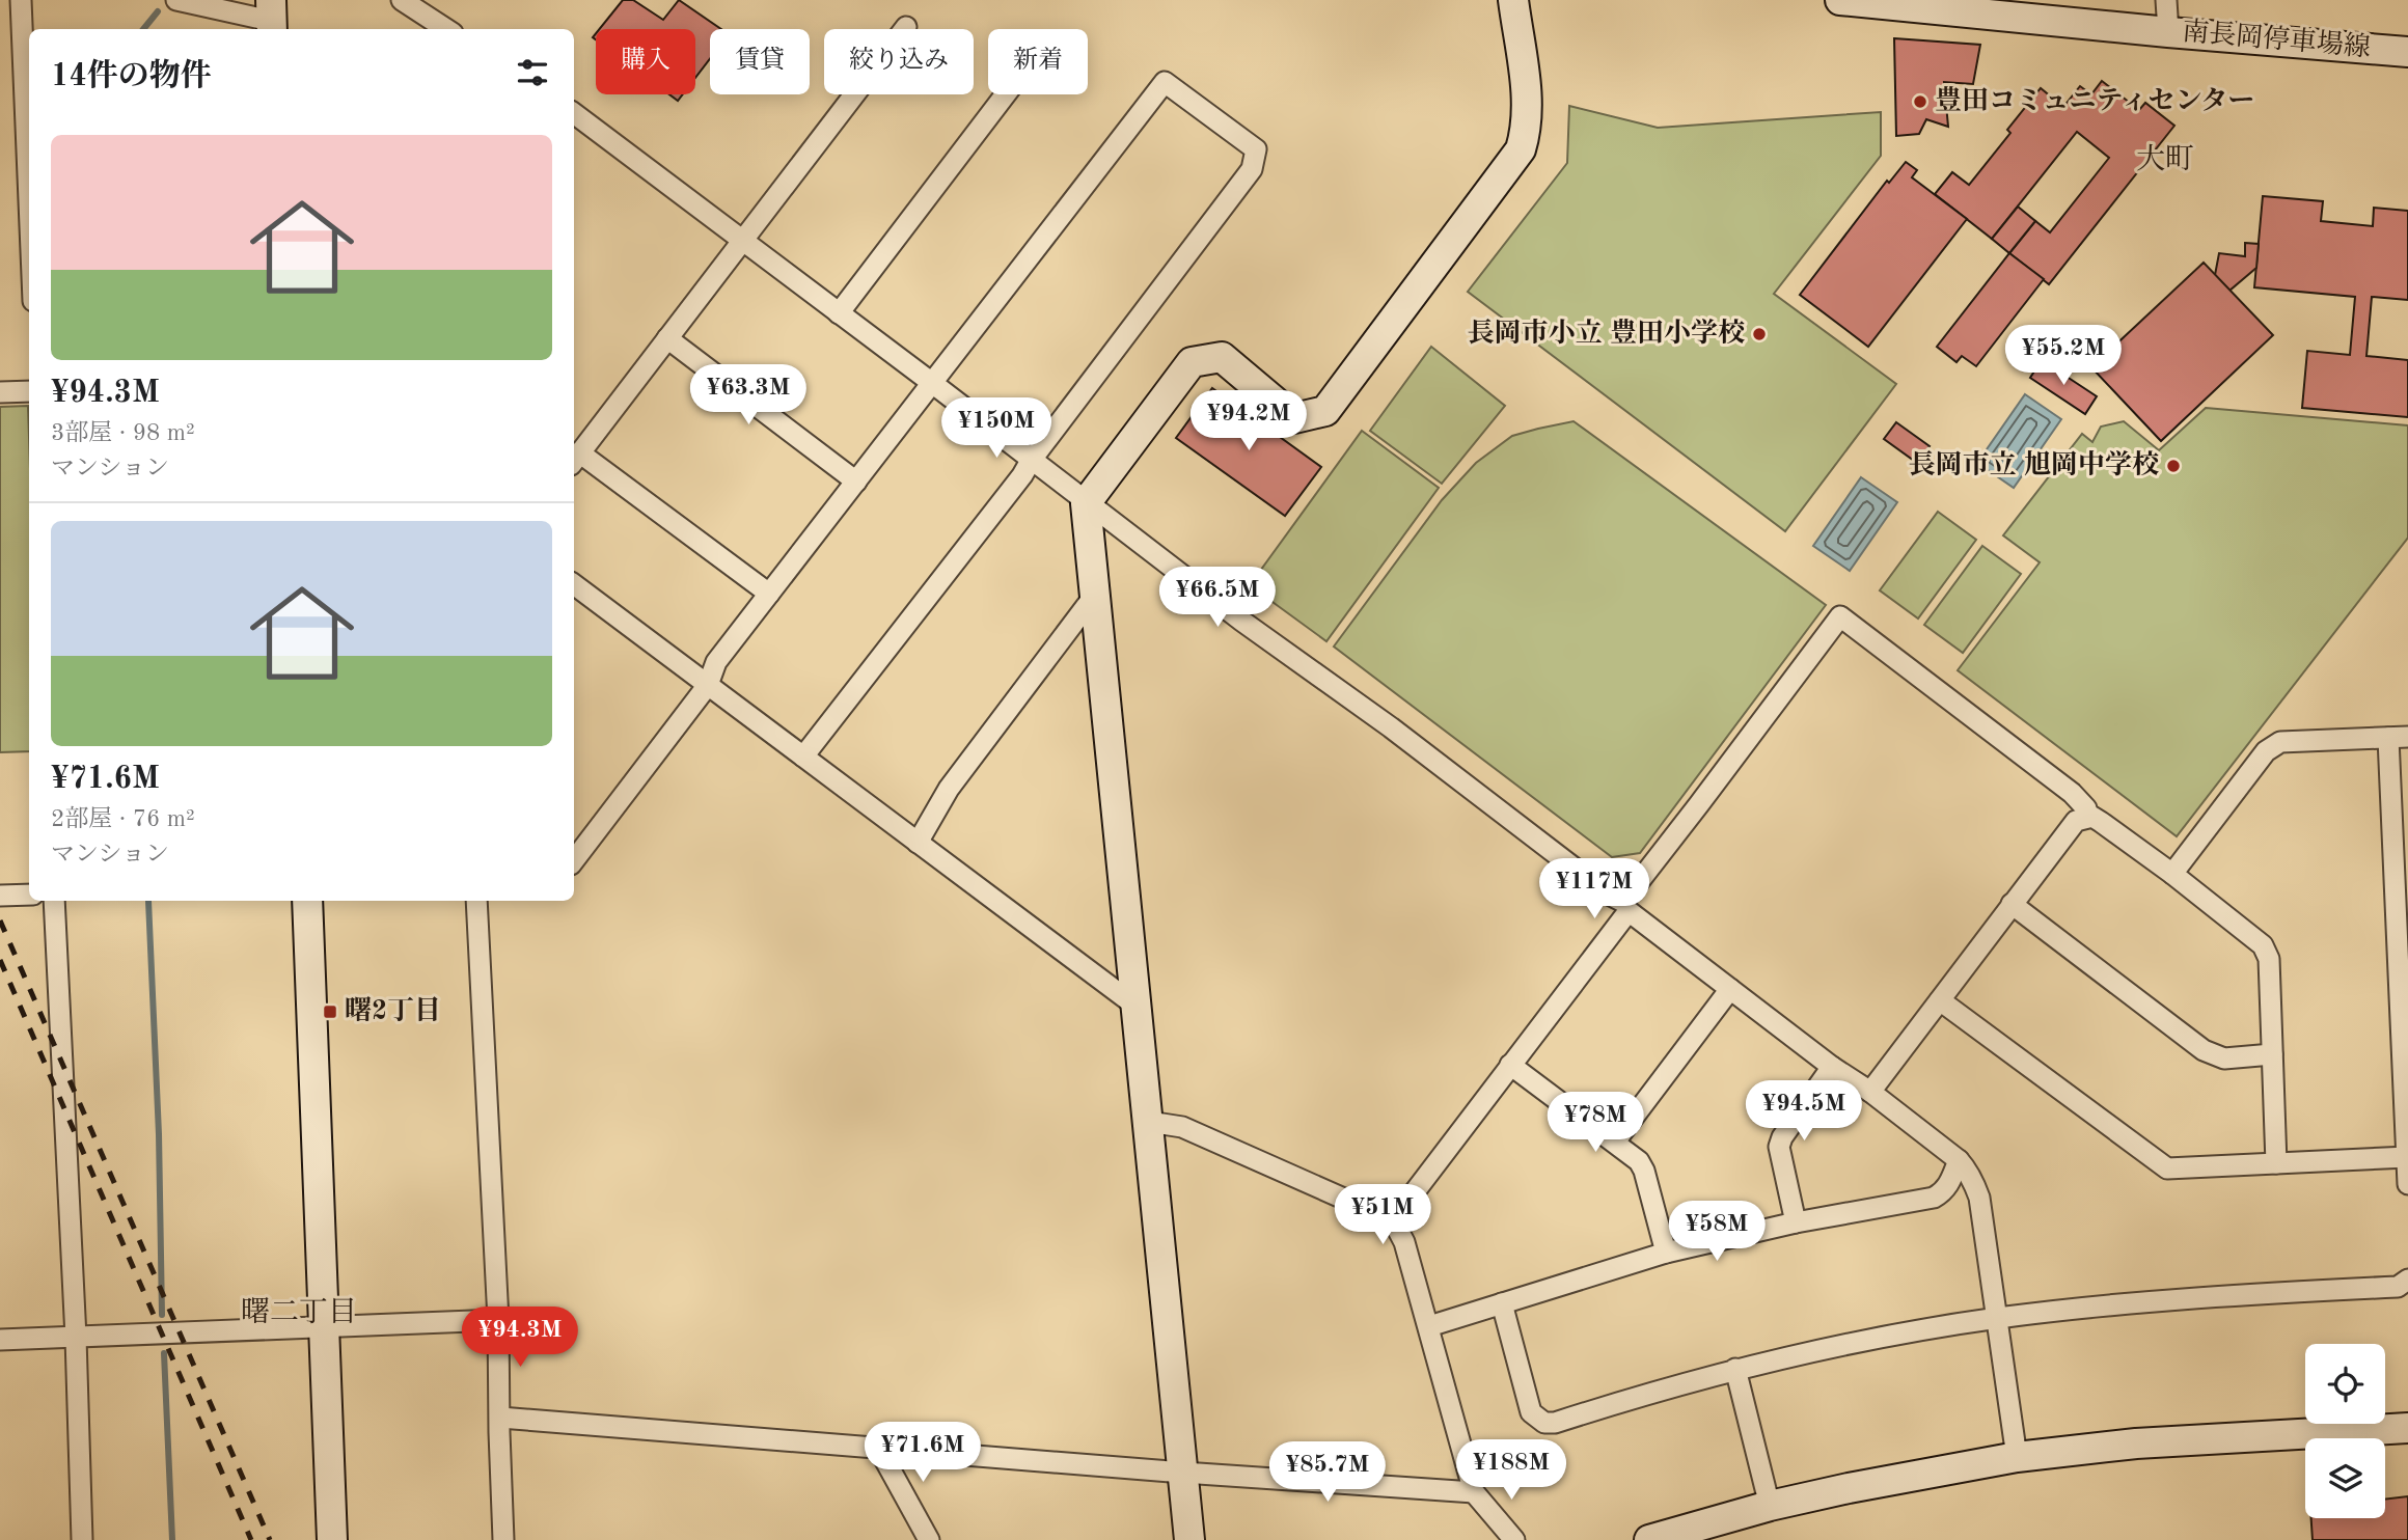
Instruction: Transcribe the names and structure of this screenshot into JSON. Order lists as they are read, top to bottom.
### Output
{
  "streets": {
    "street": ["南長岡停車場線"]
  },
  "districts": ["大町", "曙二丁目"],
  "places": {
    "other": ["豊田コミュニティセンター", "長岡市小立 豊田小学校", "長岡市立 旭岡中学校"],
    "transit": ["曙2丁目"]
  },
  "page": {
    "chip": [
      "購入",
      "賃貸",
      "絞り込み",
      "新着"
    ],
    "heading": "14件の物件",
    "list": [
      {
        "name": "¥94.3M",
        "note": "3部屋 · 98 m² · マンション"
      },
      {
        "name": "¥71.6M",
        "note": "2部屋 · 76 m² · マンション"
      }
    ],
    "price": [
      "¥55.2M",
      "¥63.3M",
      "¥94.2M",
      "¥150M",
      "¥66.5M",
      "¥117M",
      "¥94.5M",
      "¥78M",
      "¥51M",
      "¥58M",
      "¥94.3M",
      "¥71.6M",
      "¥188M",
      "¥85.7M"
    ]
  }
}
